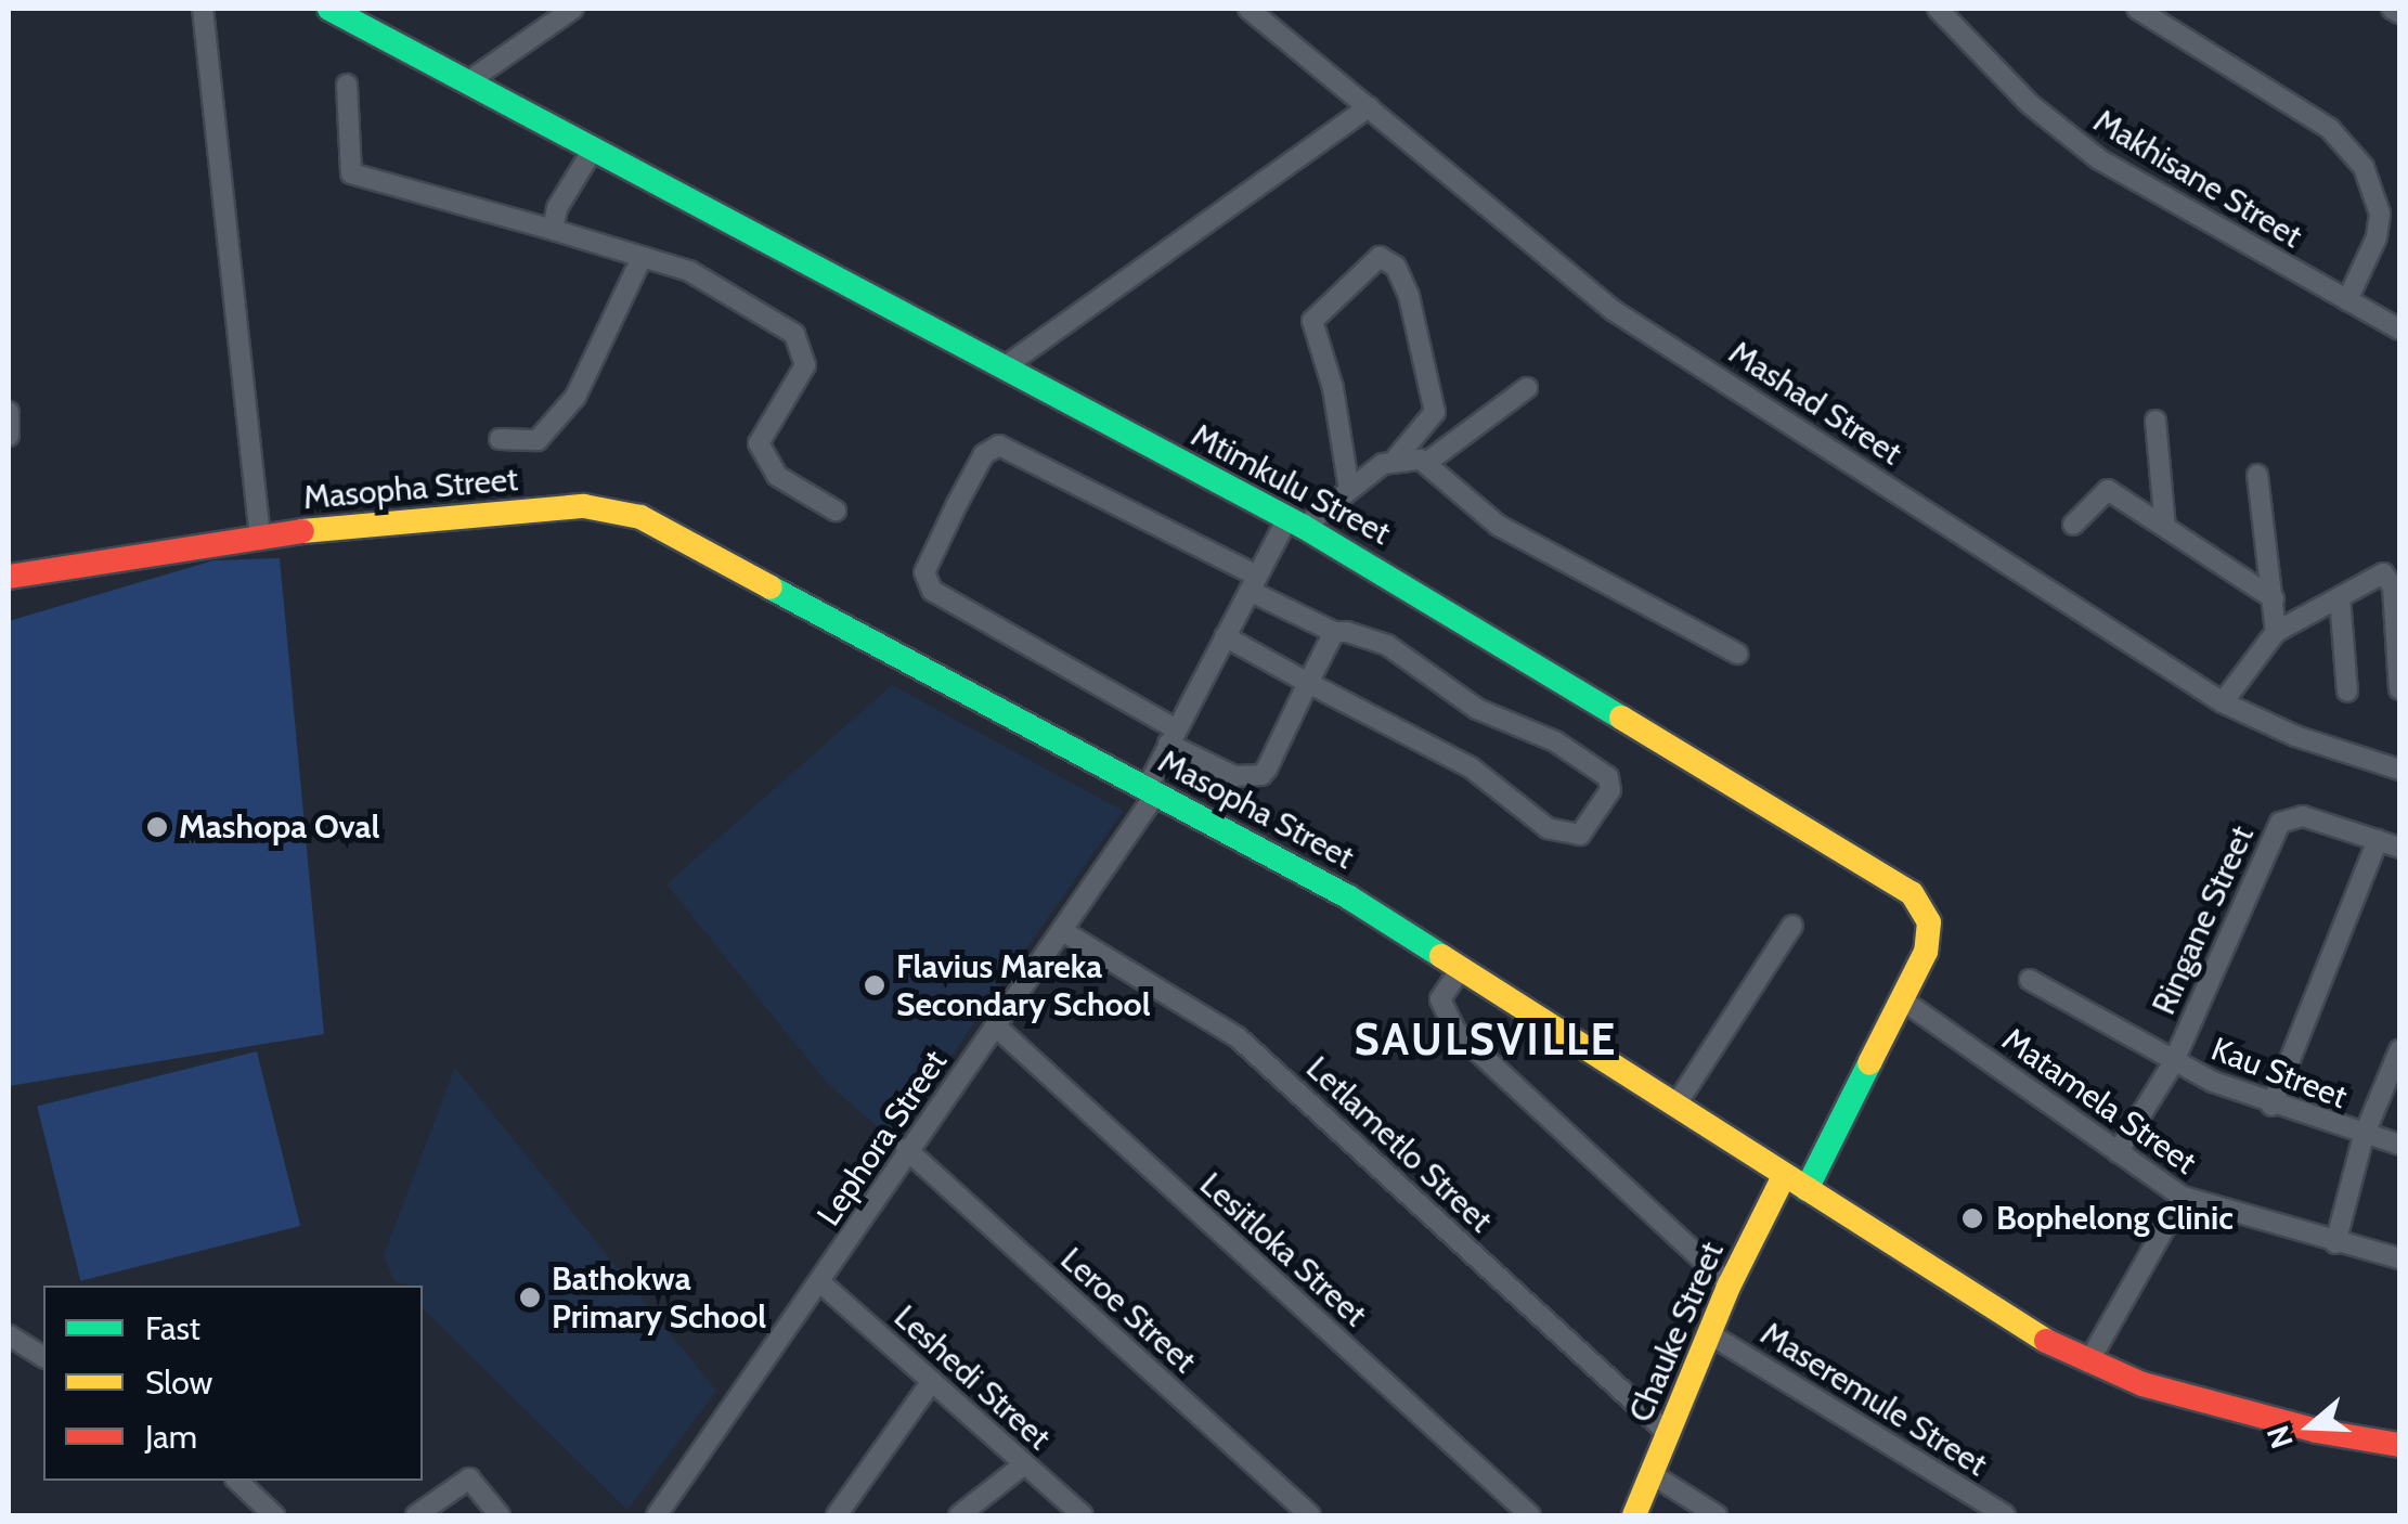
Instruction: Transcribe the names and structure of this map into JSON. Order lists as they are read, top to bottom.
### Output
{
  "streets": {
    "street": [
      "Makhisane Street",
      "Mashad Street",
      "Mtimkulu Street",
      "Masopha Street",
      "Ringane Street",
      "Kau Street",
      "Matamela Street",
      "Lephora Street",
      "Letlametlo Street",
      "Lesitloka Street",
      "Leroe Street",
      "Chauke Street",
      "Leshedi Street",
      "Maseremule Street"
    ]
  },
  "crossings": [
    ["Mtimkulu Street", "Masopha Street"],
    ["Mtimkulu Street", "Matamela Street"],
    ["Mtimkulu Street", "Lephora Street"],
    ["Masopha Street", "Lephora Street"],
    ["Masopha Street", "Chauke Street"],
    ["Ringane Street", "Kau Street"],
    ["Ringane Street", "Matamela Street"],
    ["Lephora Street", "Letlametlo Street"],
    ["Lephora Street", "Lesitloka Street"],
    ["Lephora Street", "Leroe Street"],
    ["Lephora Street", "Leshedi Street"],
    ["Letlametlo Street", "Chauke Street"],
    ["Chauke Street", "Maseremule Street"]
  ],
  "districts": ["SAULSVILLE"],
  "places": [
    "Mashopa Oval",
    "Flavius Mareka Secondary School",
    "Bophelong Clinic",
    "Bathokwa Primary School"
  ],
  "legend": ["Fast", "Slow", "Jam"],
  "north": "left"
}
